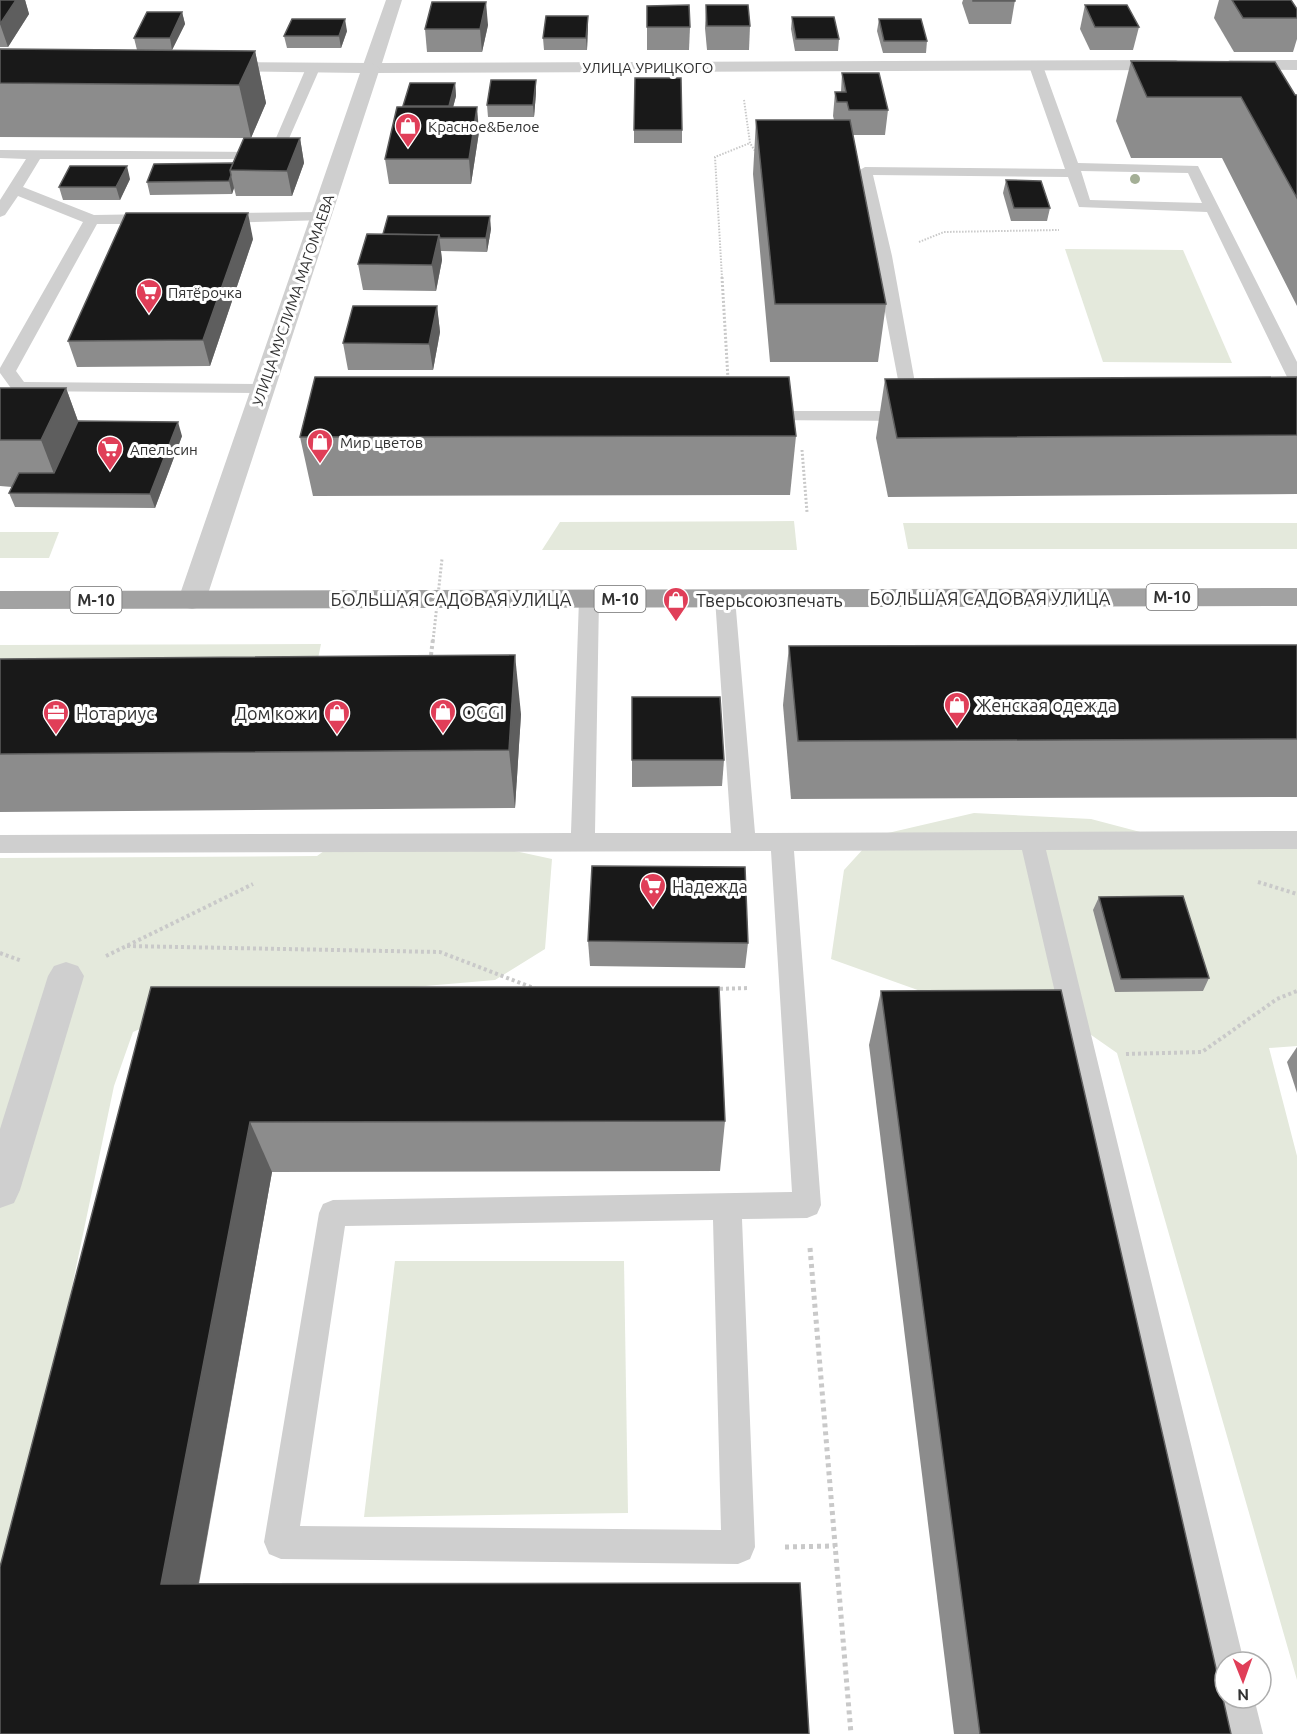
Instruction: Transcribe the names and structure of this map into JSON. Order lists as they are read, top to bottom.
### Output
{
  "streets": {
    "highway": ["М-10", "БОЛЬШАЯ САДОВАЯ УЛИЦА"],
    "street": ["УЛИЦА УРИЦКОГО", "УЛИЦА МУСЛИМА МАГОМАЕВА"]
  },
  "crossings": [
    ["УЛИЦА УРИЦКОГО", "УЛИЦА МУСЛИМА МАГОМАЕВА"],
    ["УЛИЦА МУСЛИМА МАГОМАЕВА", "БОЛЬШАЯ САДОВАЯ УЛИЦА"]
  ],
  "places": {
    "shop": [
      "Красное&Белое",
      "Мир цветов",
      "Тверьсоюзпечать",
      "Женская одежда",
      "OGGI",
      "Дом кожи"
    ],
    "supermarket": ["Пятёрочка", "Апельсин", "Надежда"],
    "office": ["Нотариус"]
  },
  "north": "bottom"
}
